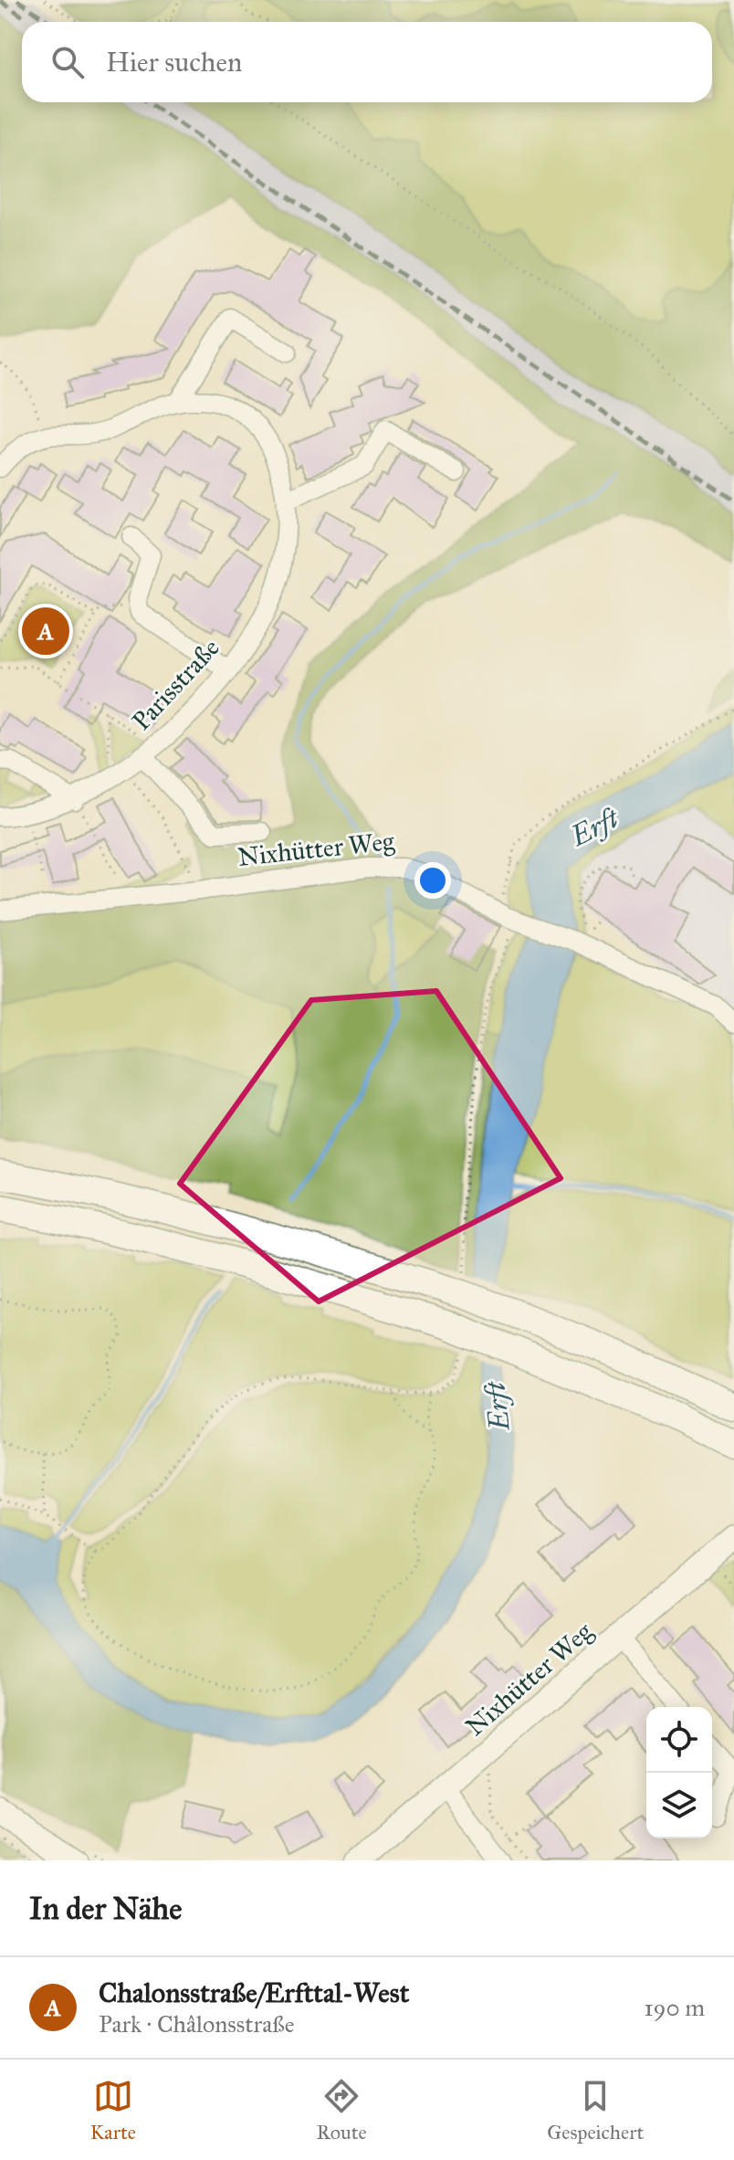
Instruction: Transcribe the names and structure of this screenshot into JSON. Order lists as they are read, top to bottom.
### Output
{
  "streets": {
    "main road": ["Nixhütter Weg"],
    "street": ["Parisstraße"]
  },
  "water": ["Erft"],
  "page": {
    "search": "Hier suchen",
    "pins": "A",
    "heading": "In der Nähe",
    "list": [
      {
        "mark": "A",
        "name": "Chalonsstraße/Erfttal-West",
        "note": "Park · Châlonsstraße",
        "value": "190 m"
      }
    ],
    "nav": ["Karte", "Route", "Gespeichert"]
  }
}
